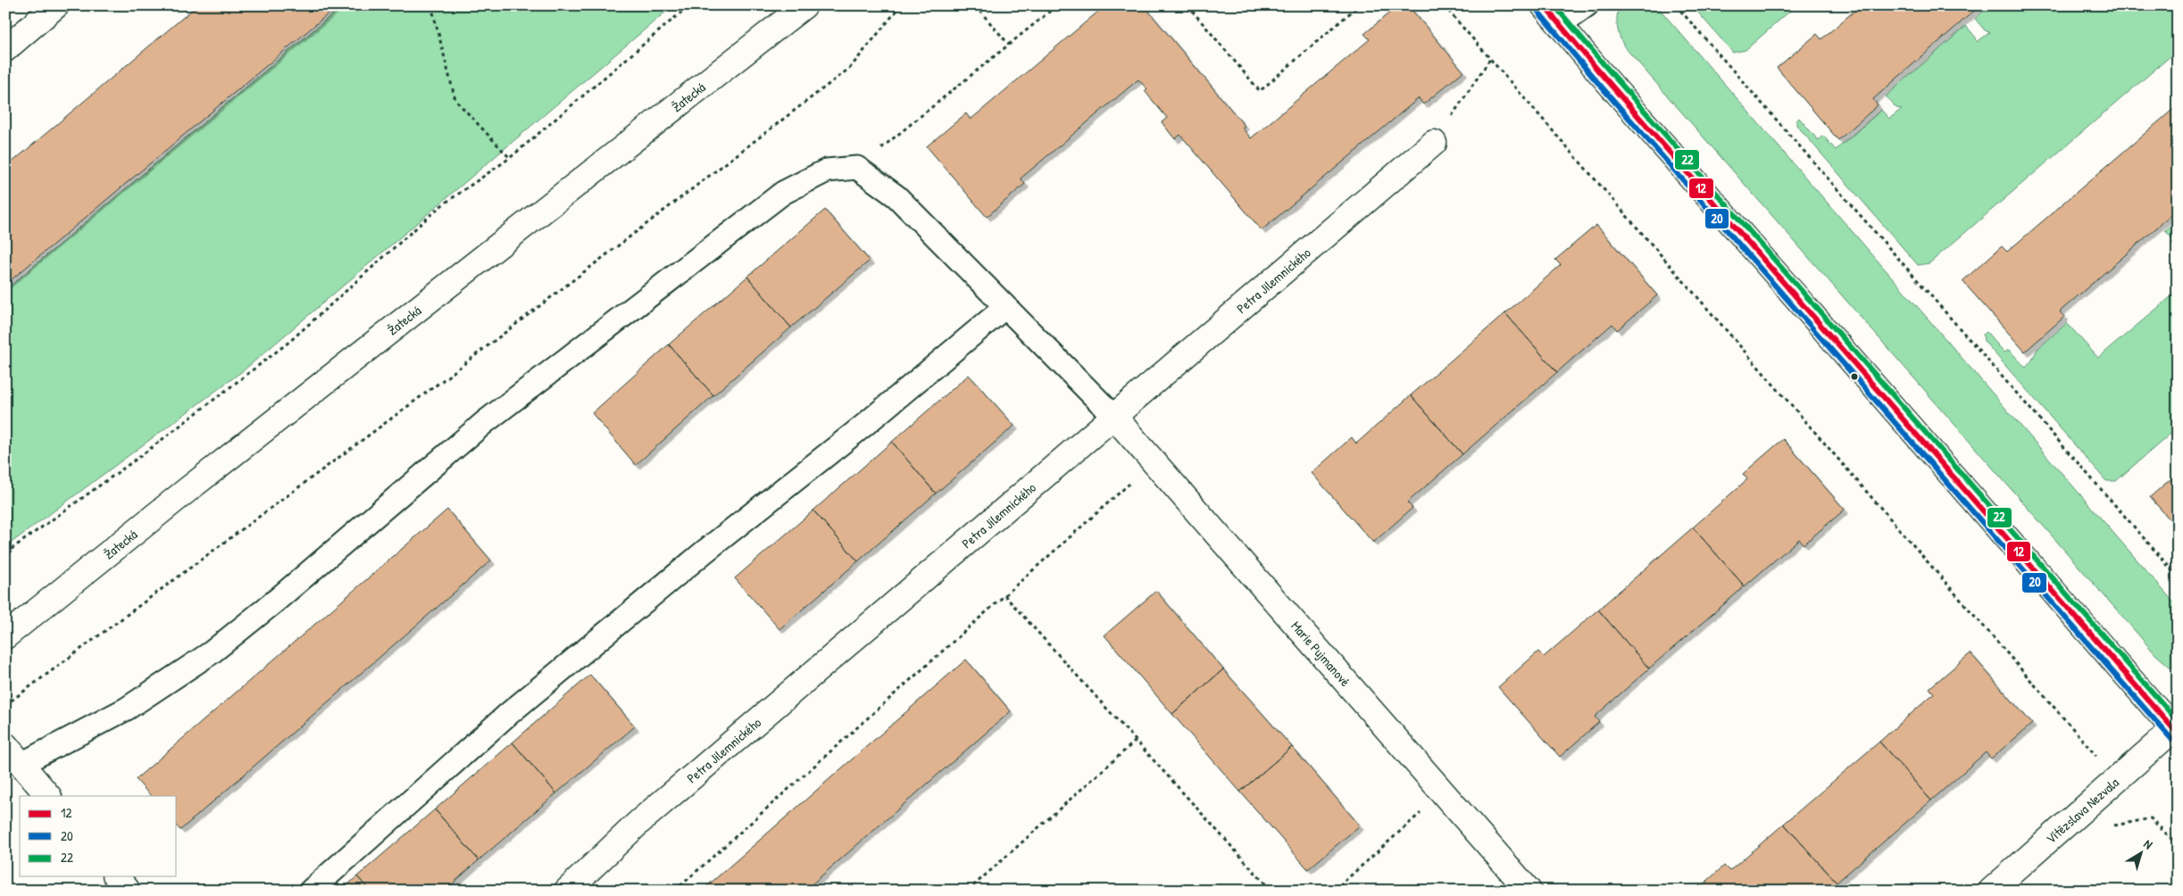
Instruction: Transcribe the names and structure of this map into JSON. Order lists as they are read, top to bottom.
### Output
{
  "streets": {
    "street": [
      "Žatecká",
      "Petra Jilemnického",
      "Marie Pujmanové",
      "Vítězslava Nezvala"
    ]
  },
  "crossings": [
    ["Petra Jilemnického", "Marie Pujmanové"]
  ],
  "lines": ["transit line 12", "transit line 22", "transit line 20"],
  "legend": ["12", "20", "22"],
  "north": "top right"
}
